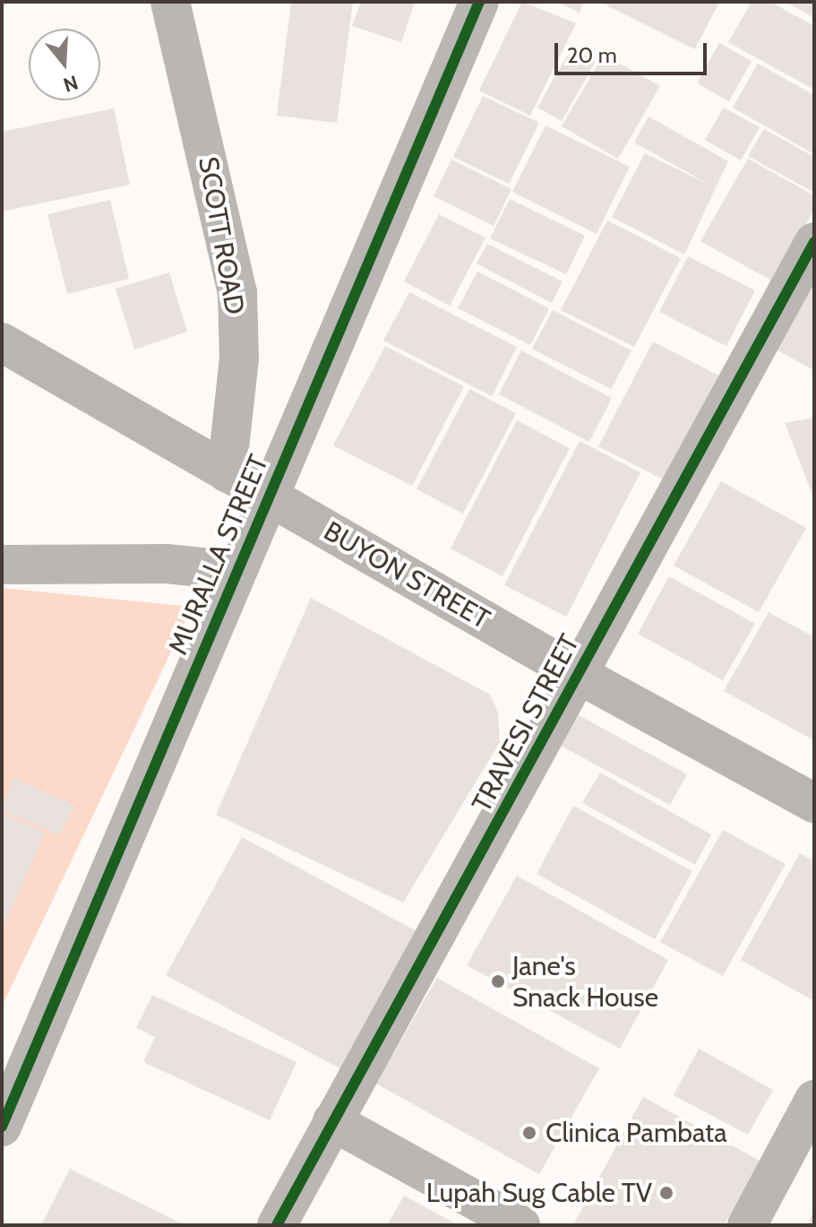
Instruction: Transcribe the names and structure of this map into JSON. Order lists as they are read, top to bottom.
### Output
{
  "streets": {
    "main road": ["BUYON STREET"],
    "street": ["SCOTT ROAD", "MURALLA STREET", "TRAVESI STREET"]
  },
  "crossings": [
    ["SCOTT ROAD", "BUYON STREET"],
    ["MURALLA STREET", "BUYON STREET"],
    ["BUYON STREET", "TRAVESI STREET"]
  ],
  "places": ["Jane's Snack House", "Clinica Pambata", "Lupah Sug Cable TV"],
  "scale_bar": "20 m",
  "north": "bottom"
}
